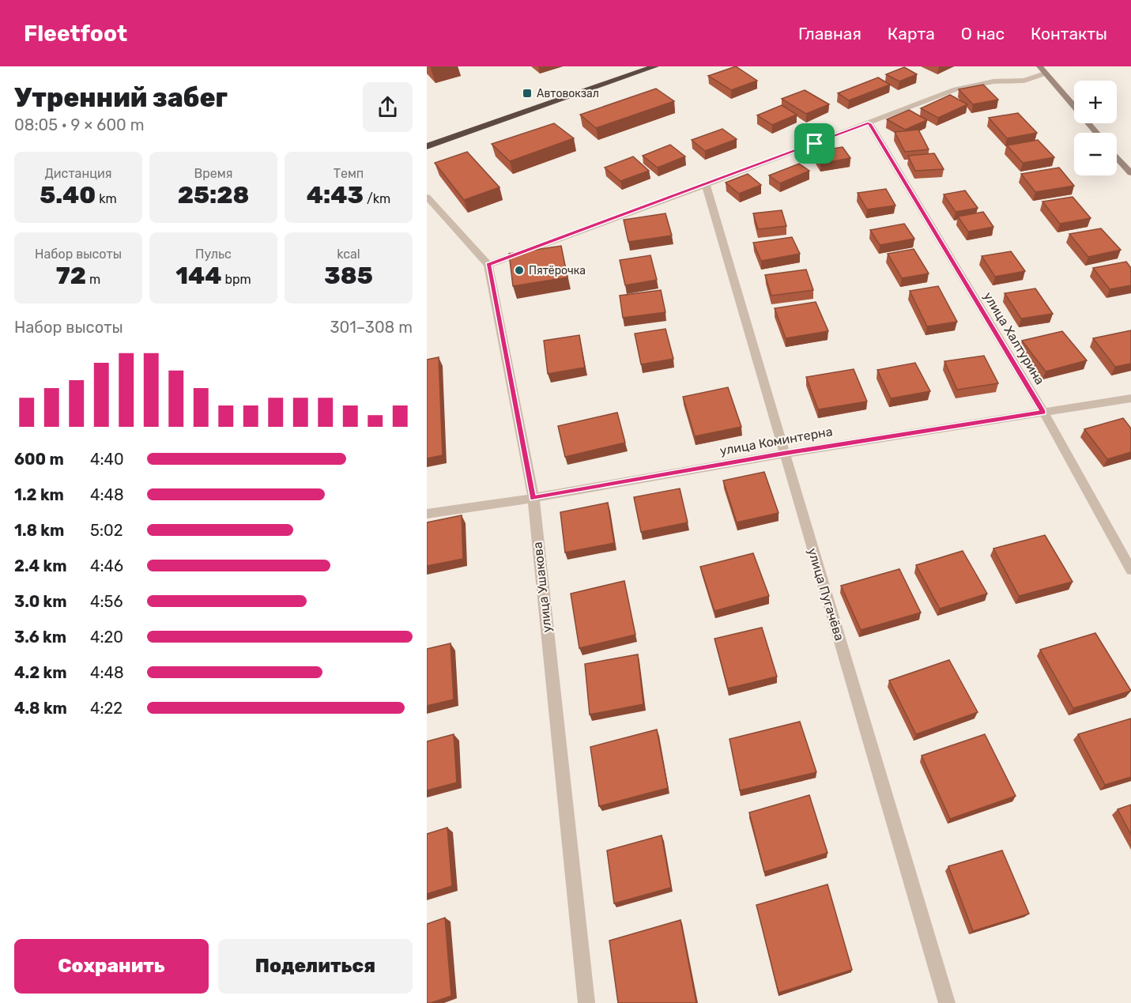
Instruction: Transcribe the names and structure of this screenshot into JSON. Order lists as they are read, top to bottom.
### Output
{
  "streets": {
    "street": [
      "улица Халтурина",
      "улица Коминтерна",
      "улица Ушакова",
      "улица Пугачёва"
    ]
  },
  "crossings": [
    ["улица Халтурина", "улица Коминтерна"],
    ["улица Коминтерна", "улица Ушакова"],
    ["улица Коминтерна", "улица Пугачёва"]
  ],
  "places": {
    "transit": ["Автовокзал"],
    "other": ["Пятёрочка"]
  },
  "page": {
    "header": "Fleetfoot",
    "nav": [
      "Главная",
      "Карта",
      "О нас",
      "Контакты"
    ],
    "heading": ["Утренний забег", "08:05 · 9 × 600 m"],
    "map_buttons": ["+", "−"],
    "stats": [
      ["Дистанция", "5.40 km"],
      ["Время", "25:28"],
      ["Темп", "4:43 /km"],
      ["Набор высоты", "72 m"],
      ["Пульс", "144 bpm"],
      ["kcal", "385"]
    ],
    "chart": ["Набор высоты", "301–308 m"],
    "list": [
      {
        "name": "600 m",
        "note": "4:40"
      },
      {
        "name": "1.2 km",
        "note": "4:48"
      },
      {
        "name": "1.8 km",
        "note": "5:02"
      },
      {
        "name": "2.4 km",
        "note": "4:46"
      },
      {
        "name": "3.0 km",
        "note": "4:56"
      },
      {
        "name": "3.6 km",
        "note": "4:20"
      },
      {
        "name": "4.2 km",
        "note": "4:48"
      },
      {
        "name": "4.8 km",
        "note": "4:22"
      }
    ],
    "buttons": ["Сохранить", "Поделиться"]
  }
}
